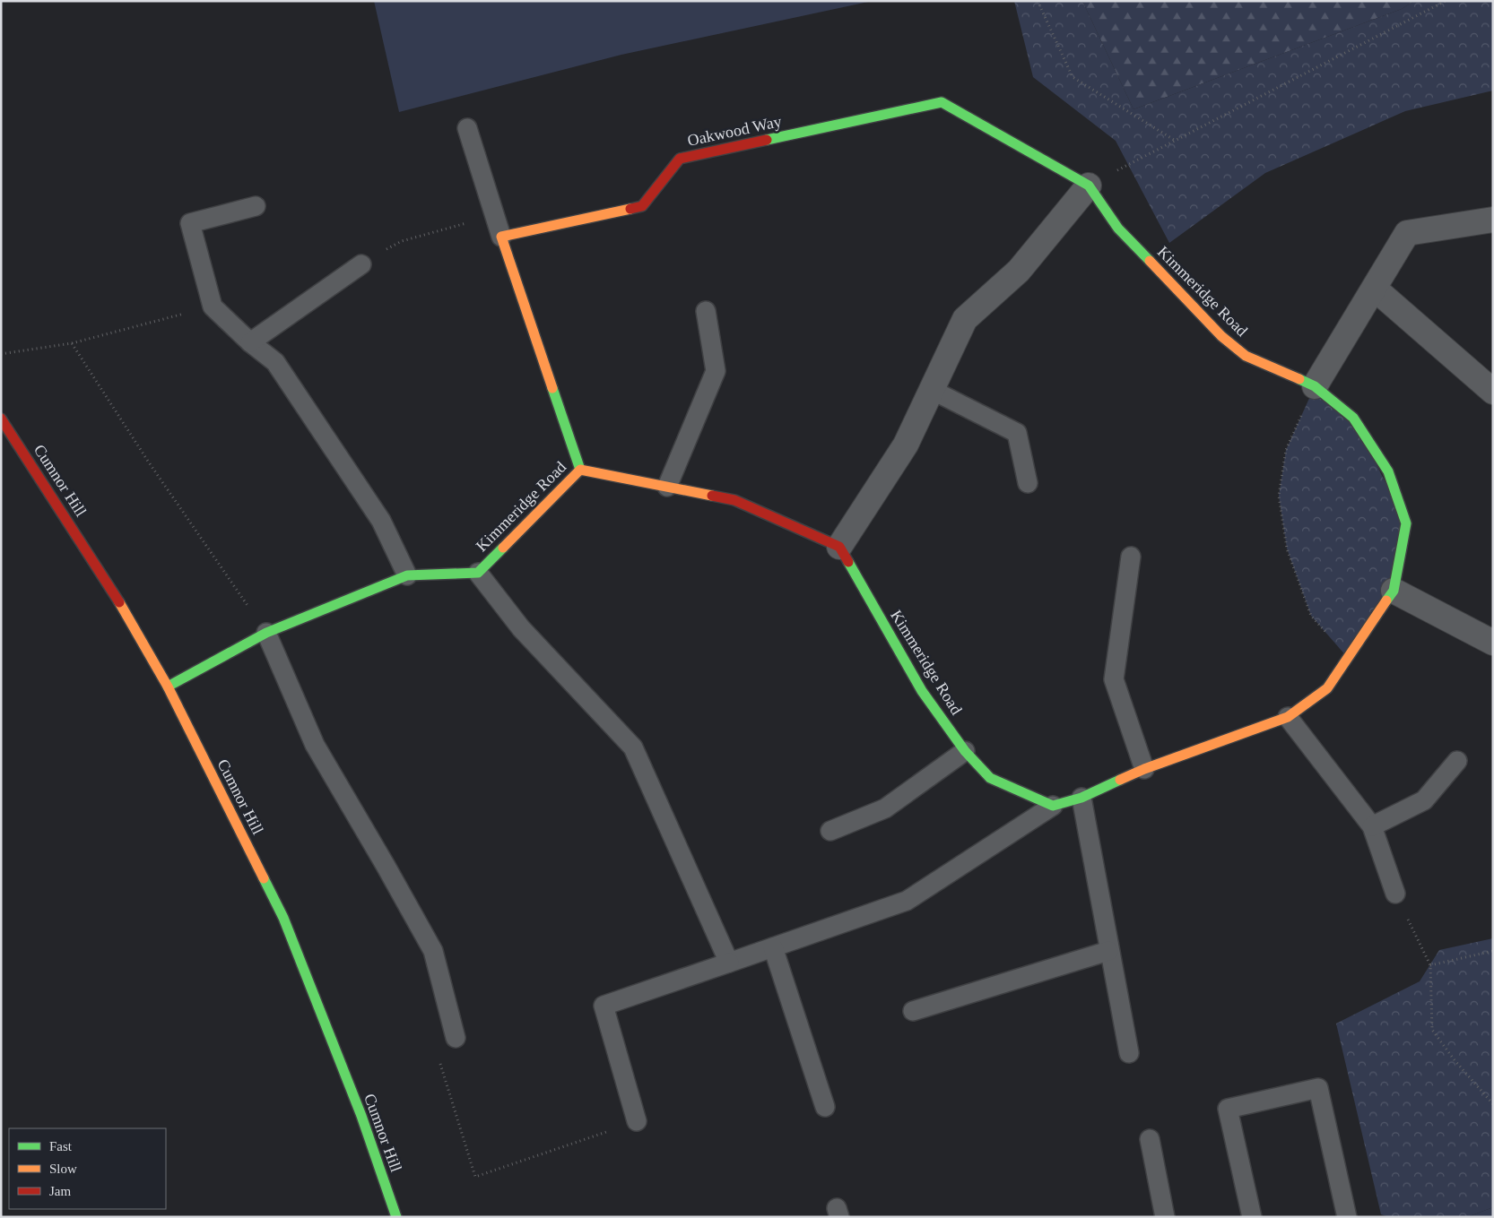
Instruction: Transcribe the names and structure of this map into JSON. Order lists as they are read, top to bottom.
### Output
{
  "streets": {
    "street": ["Oakwood Way", "Kimmeridge Road", "Cumnor Hill"]
  },
  "crossings": [
    ["Oakwood Way", "Kimmeridge Road"],
    ["Kimmeridge Road", "Cumnor Hill"]
  ],
  "legend": ["Fast", "Slow", "Jam"]
}
